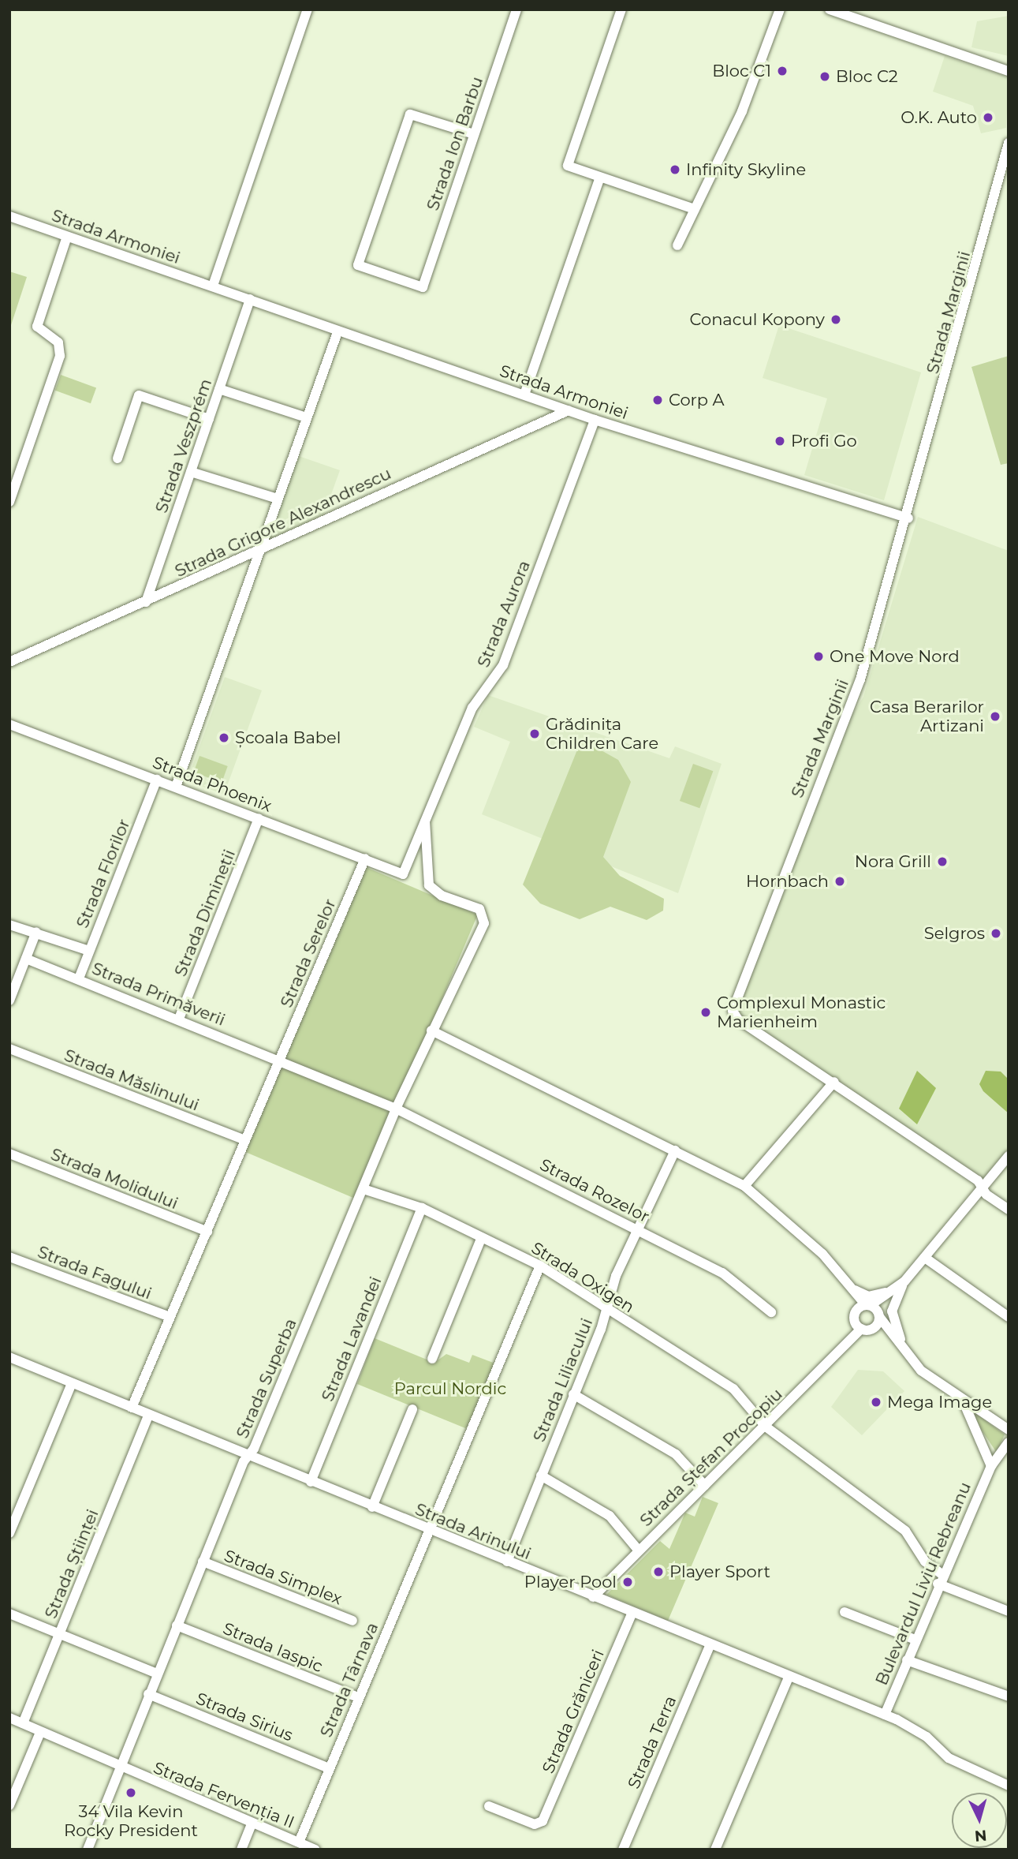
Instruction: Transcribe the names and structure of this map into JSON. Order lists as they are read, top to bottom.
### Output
{
  "streets": {
    "street": [
      "Strada Ion Barbu",
      "Strada Armoniei",
      "Strada Marginii",
      "Strada Veszprém",
      "Strada Grigore Alexandrescu",
      "Strada Aurora",
      "Strada Phoenix",
      "Strada Florilor",
      "Strada Dimineții",
      "Strada Serelor",
      "Strada Primăverii",
      "Strada Măslinului",
      "Strada Molidului",
      "Strada Rozelor",
      "Strada Fagului",
      "Strada Oxigen",
      "Strada Lavandei",
      "Strada Superba",
      "Strada Liliacului",
      "Strada Ștefan Procopiu",
      "Strada Arinului",
      "Strada Științei",
      "Strada Simplex",
      "Bulevardul Liviu Rebreanu",
      "Strada Iaspic",
      "Strada Târnava",
      "Strada Grăniceri",
      "Strada Sirius",
      "Strada Terra",
      "Strada Fervenția II"
    ]
  },
  "crossings": [
    ["Strada Armoniei", "Strada Marginii"],
    ["Strada Armoniei", "Strada Veszprém"],
    ["Strada Armoniei", "Strada Grigore Alexandrescu"],
    ["Strada Armoniei", "Strada Aurora"],
    ["Strada Veszprém", "Strada Grigore Alexandrescu"],
    ["Strada Aurora", "Strada Phoenix"],
    ["Strada Aurora", "Strada Superba"],
    ["Strada Phoenix", "Strada Florilor"],
    ["Strada Phoenix", "Strada Dimineții"],
    ["Strada Phoenix", "Strada Serelor"],
    ["Strada Florilor", "Strada Primăverii"],
    ["Strada Dimineții", "Strada Primăverii"],
    ["Strada Serelor", "Strada Primăverii"],
    ["Strada Serelor", "Strada Măslinului"],
    ["Strada Serelor", "Strada Molidului"],
    ["Strada Serelor", "Strada Fagului"],
    ["Strada Primăverii", "Strada Rozelor"],
    ["Strada Primăverii", "Strada Superba"],
    ["Strada Rozelor", "Strada Superba"],
    ["Strada Rozelor", "Strada Liliacului"],
    ["Strada Oxigen", "Strada Lavandei"],
    ["Strada Oxigen", "Strada Superba"],
    ["Strada Oxigen", "Strada Liliacului"],
    ["Strada Oxigen", "Strada Ștefan Procopiu"],
    ["Strada Oxigen", "Bulevardul Liviu Rebreanu"],
    ["Strada Oxigen", "Strada Târnava"],
    ["Strada Lavandei", "Strada Arinului"],
    ["Strada Superba", "Strada Arinului"],
    ["Strada Superba", "Strada Simplex"],
    ["Strada Superba", "Strada Iaspic"],
    ["Strada Superba", "Strada Sirius"],
    ["Strada Superba", "Strada Fervenția II"],
    ["Strada Liliacului", "Strada Arinului"],
    ["Strada Ștefan Procopiu", "Strada Arinului"],
    ["Strada Arinului", "Strada Științei"],
    ["Strada Arinului", "Bulevardul Liviu Rebreanu"],
    ["Strada Arinului", "Strada Târnava"],
    ["Strada Arinului", "Strada Grăniceri"],
    ["Strada Arinului", "Strada Terra"],
    ["Strada Științei", "Strada Fervenția II"],
    ["Strada Iaspic", "Strada Târnava"],
    ["Strada Târnava", "Strada Sirius"],
    ["Strada Târnava", "Strada Fervenția II"]
  ],
  "parks": ["Parcul Nordic"],
  "places": [
    "Bloc C1",
    "Bloc C2",
    "O.K. Auto",
    "Infinity Skyline",
    "Conacul Kopony",
    "Corp A",
    "Profi Go",
    "One Move Nord",
    "Casa Berarilor Artizani",
    "Grădinița Children Care",
    "Școala Babel",
    "Nora Grill",
    "Hornbach",
    "Selgros",
    "Complexul Monastic Marienheim",
    "Mega Image",
    "Player Sport",
    "Player Pool",
    "34 Vila Kevin Rocky President"
  ],
  "north": "bottom"
}
